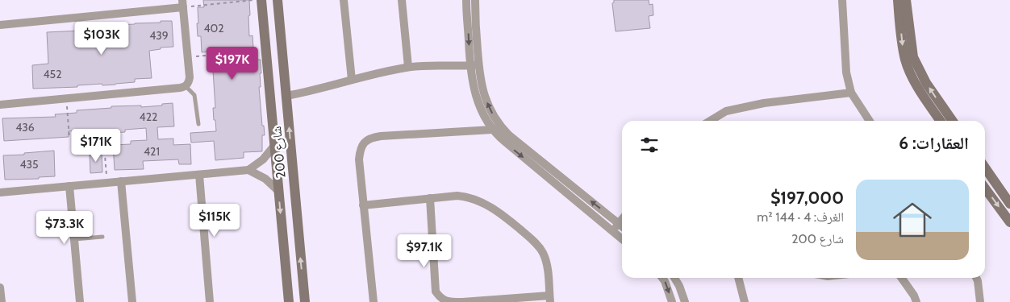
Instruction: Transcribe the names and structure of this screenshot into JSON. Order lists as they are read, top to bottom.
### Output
{
  "streets": {
    "street": ["شارع 200"]
  },
  "house_numbers": [
    "402",
    "439",
    "452",
    "422",
    "436",
    "421",
    "435"
  ],
  "page": {
    "price": [
      "$103K",
      "$197K",
      "$171K",
      "$115K",
      "$73.3K",
      "$97.1K"
    ],
    "heading": "العقارات: 6",
    "list": [
      {
        "name": "$197,000",
        "note": "الغرف: 4 · 144 m² · شارع 200"
      }
    ]
  }
}
